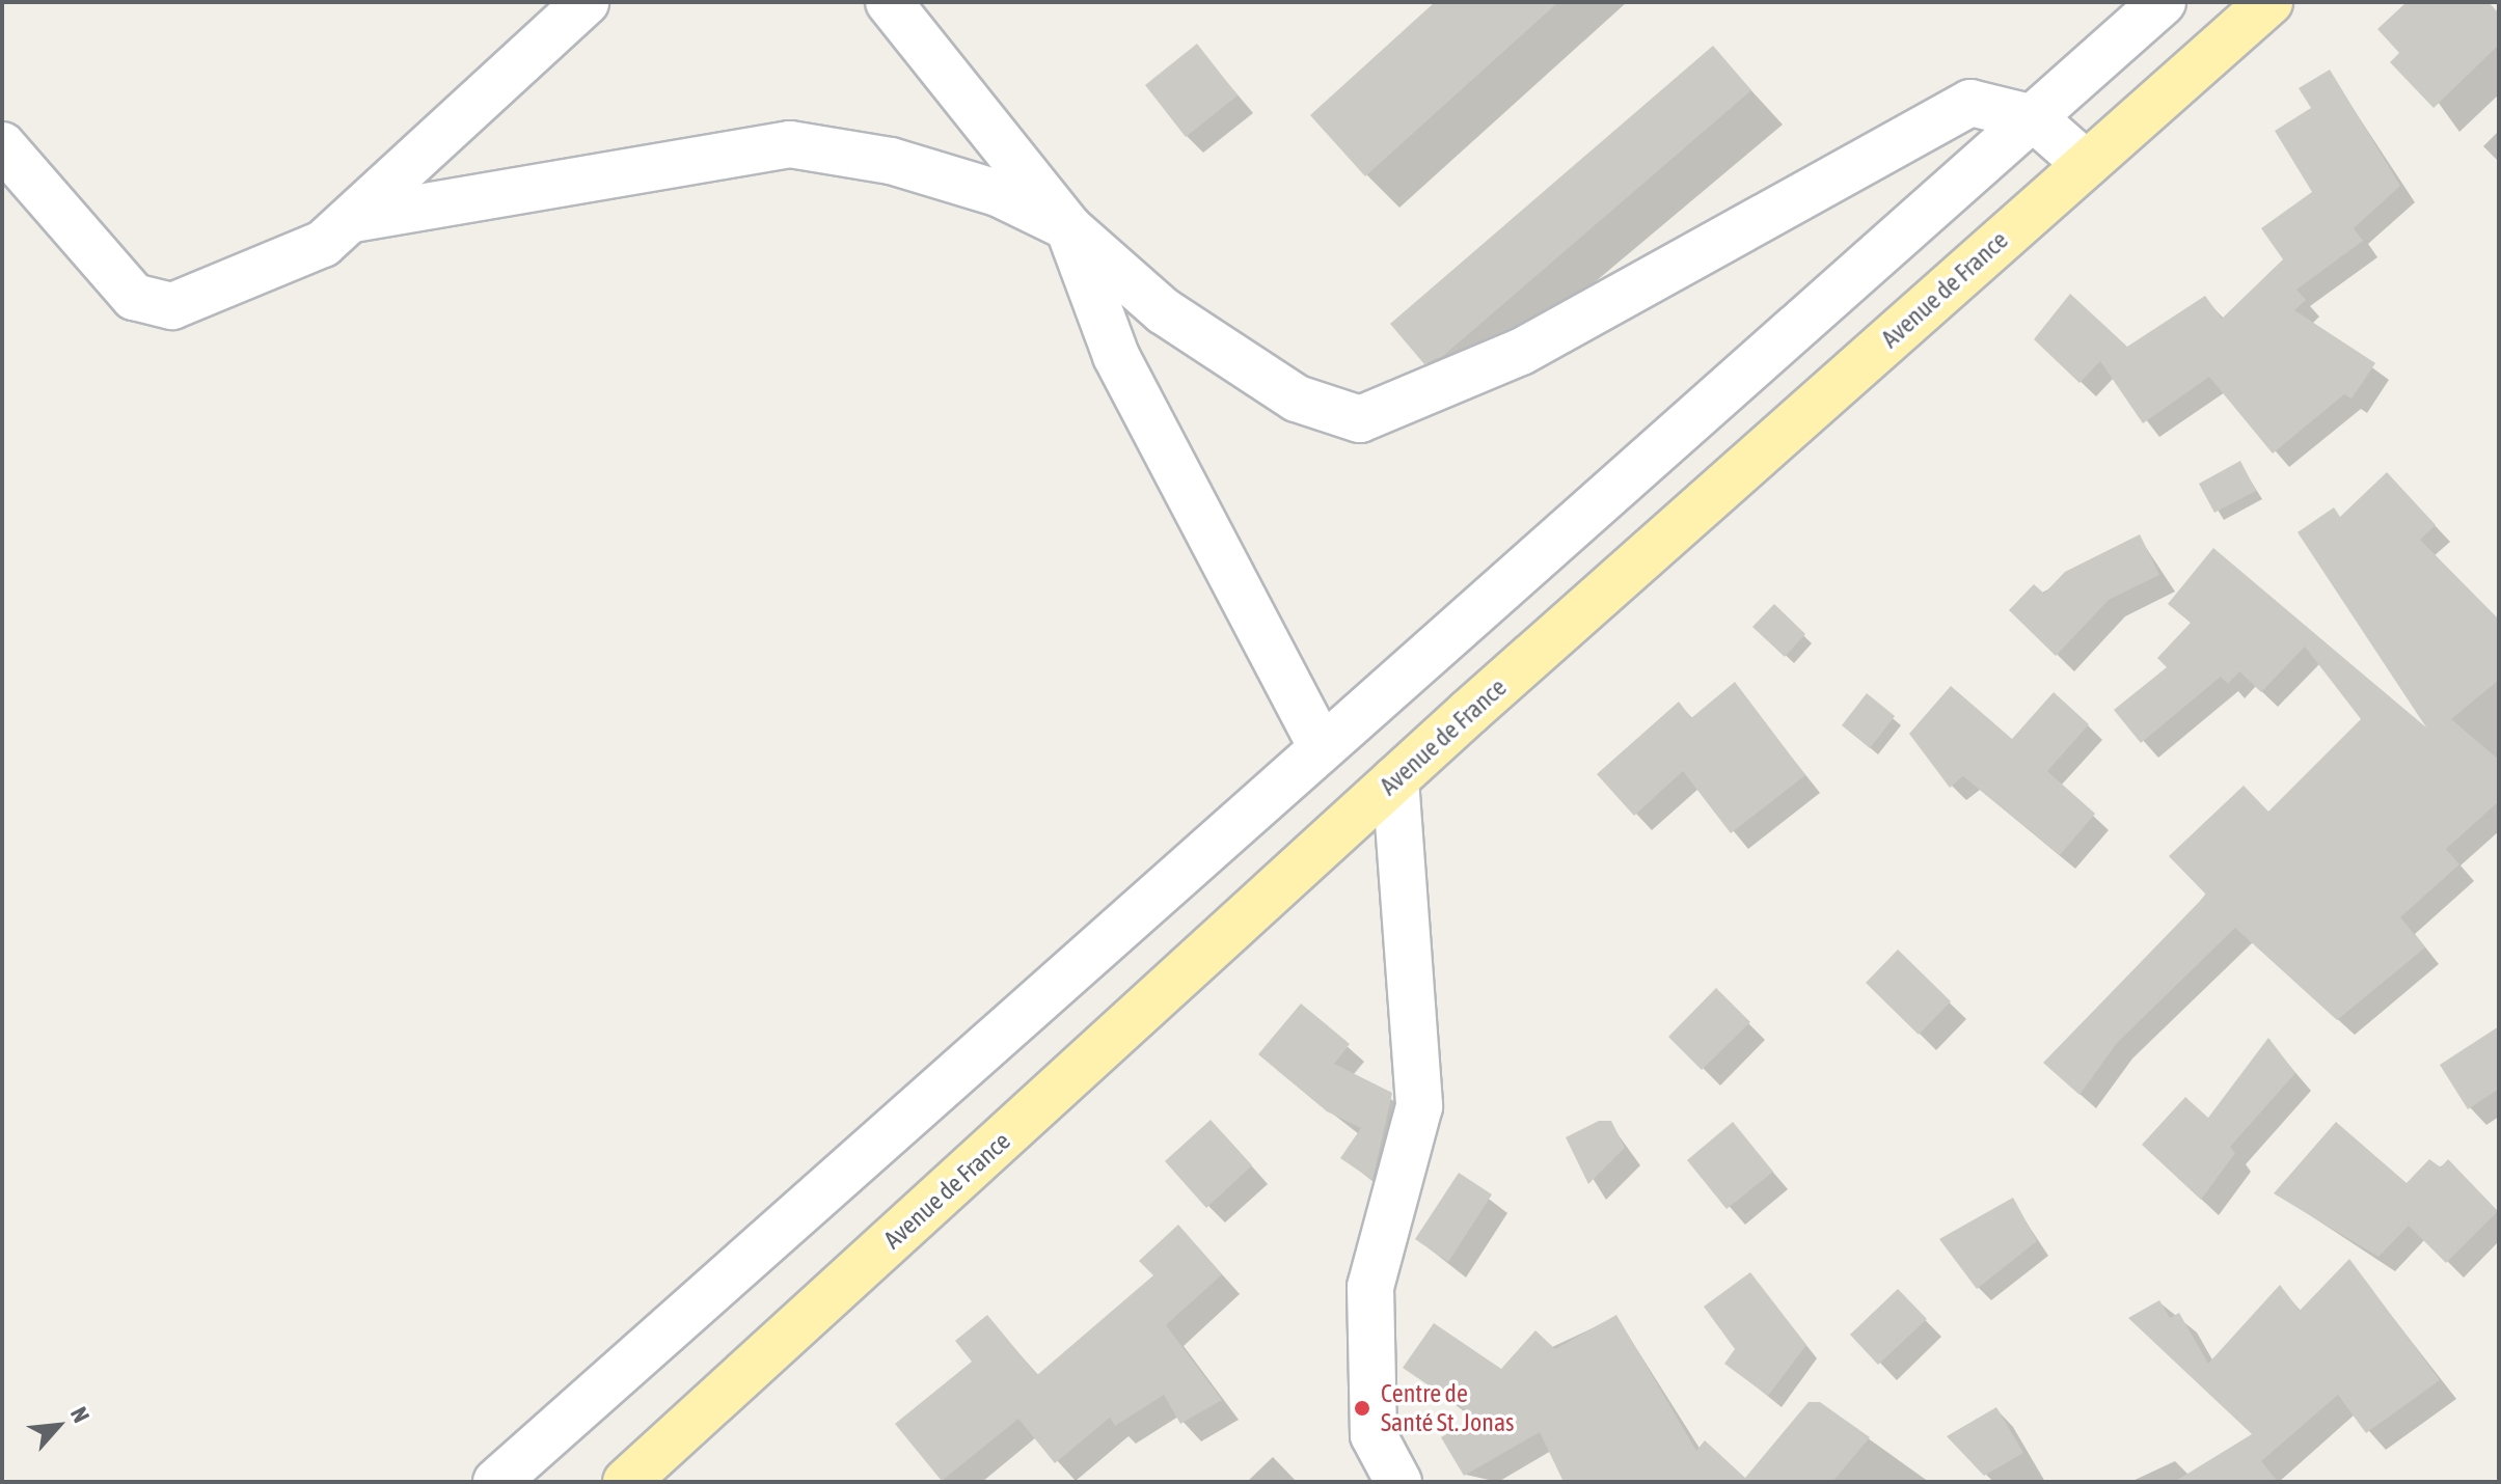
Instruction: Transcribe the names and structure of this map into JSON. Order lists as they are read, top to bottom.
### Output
{
  "streets": {
    "main road": ["Avenue de France"]
  },
  "places": ["Centre de Santé St. Jonas"],
  "north": "top right"
}
